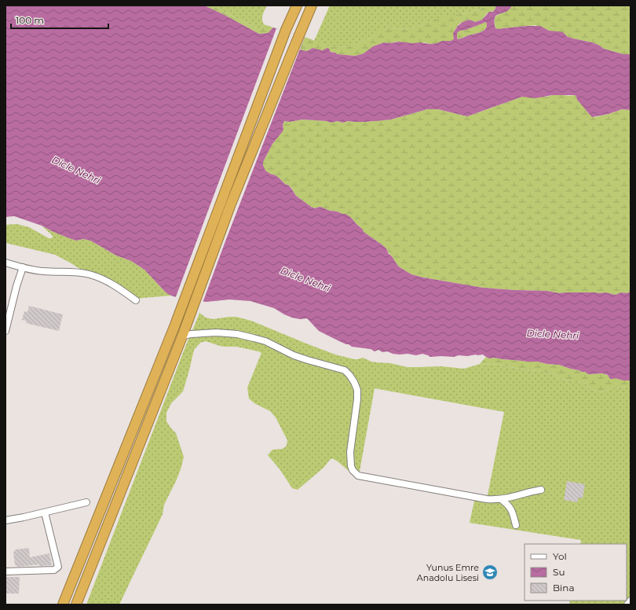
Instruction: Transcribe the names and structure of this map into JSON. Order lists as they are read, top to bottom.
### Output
{
  "water": ["Dicle Nehri"],
  "places": {
    "school or university": ["Yunus Emre Anadolu Lisesi"]
  },
  "legend": ["Yol", "Su", "Bina"],
  "scale_bar": "100 m"
}
